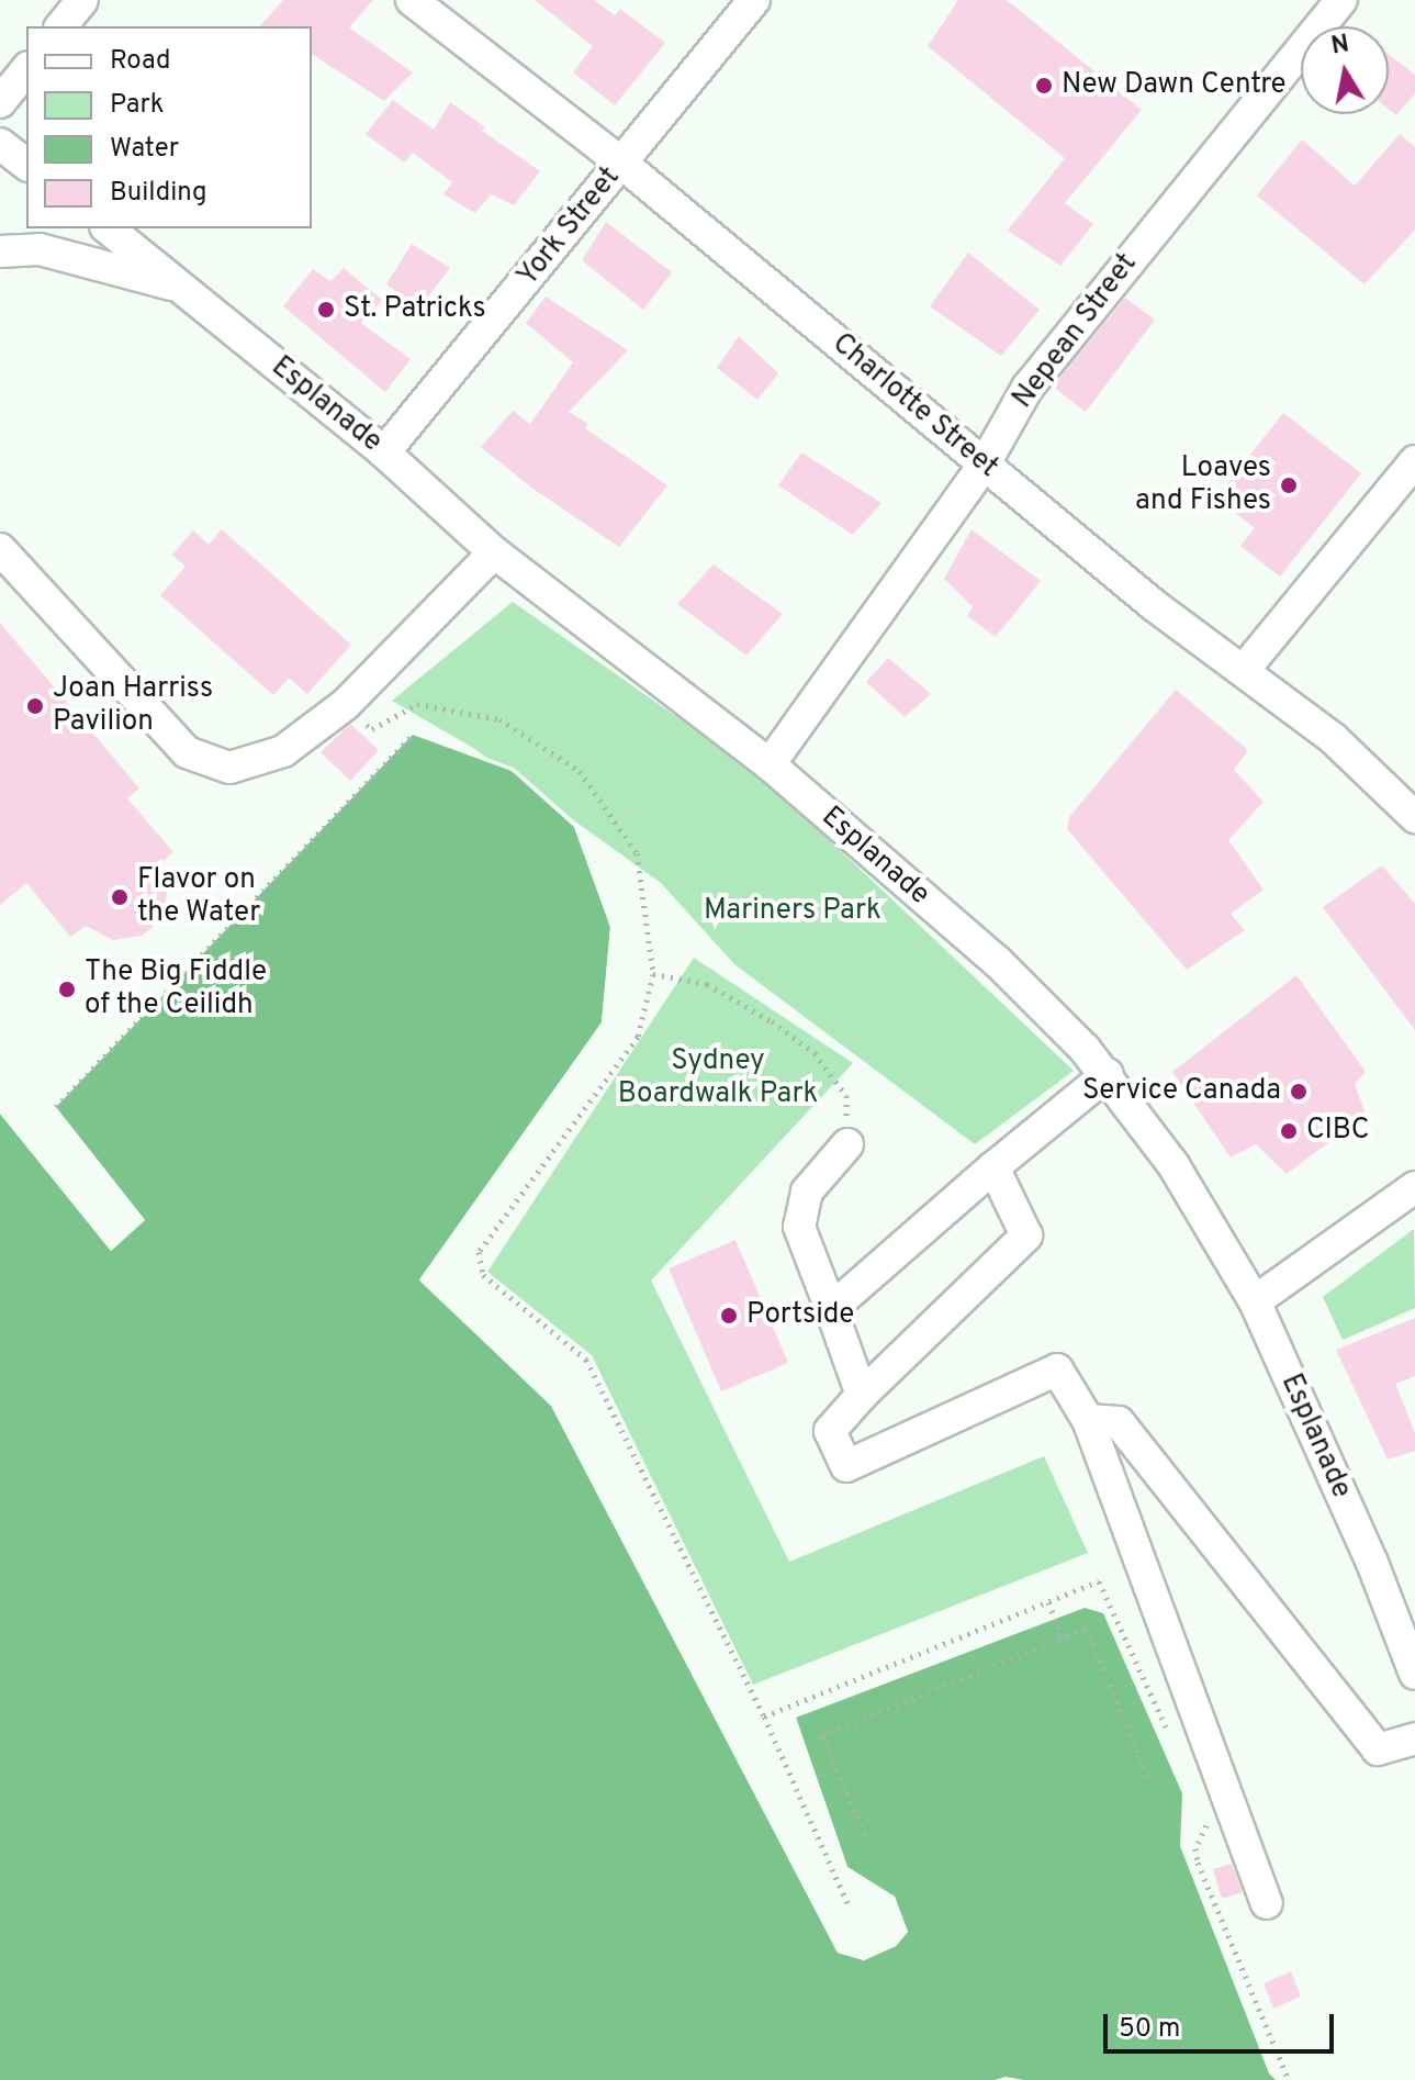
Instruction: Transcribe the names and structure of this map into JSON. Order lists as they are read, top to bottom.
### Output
{
  "streets": {
    "street": [
      "York Street",
      "Nepean Street",
      "Esplanade",
      "Charlotte Street"
    ]
  },
  "crossings": [
    ["York Street", "Esplanade"],
    ["York Street", "Charlotte Street"],
    ["Nepean Street", "Esplanade"],
    ["Nepean Street", "Charlotte Street"]
  ],
  "parks": ["Mariners Park", "Sydney Boardwalk Park"],
  "places": [
    "New Dawn Centre",
    "St. Patricks",
    "Loaves and Fishes",
    "Joan Harriss Pavilion",
    "Flavor on the Water",
    "The Big Fiddle of the Ceilidh",
    "Service Canada",
    "CIBC",
    "Portside"
  ],
  "legend": [
    "Road",
    "Park",
    "Water",
    "Building"
  ],
  "scale_bar": "50 m",
  "north": "top"
}
